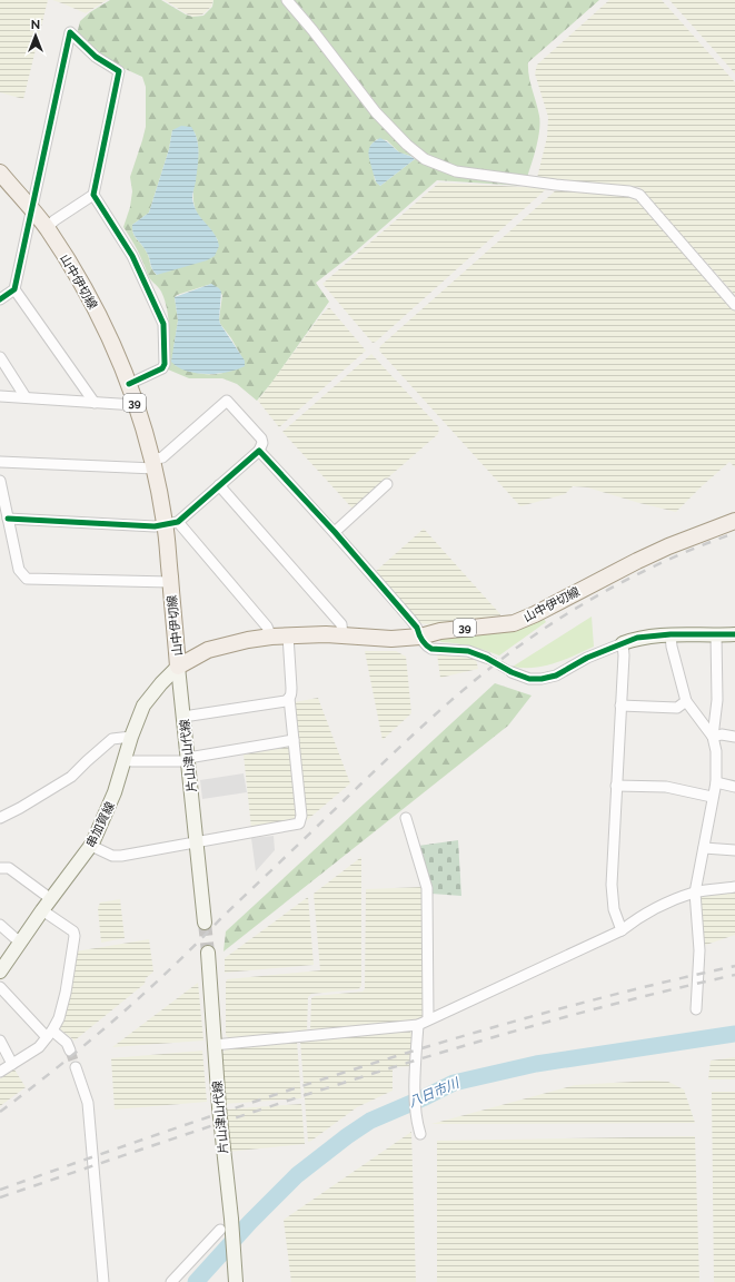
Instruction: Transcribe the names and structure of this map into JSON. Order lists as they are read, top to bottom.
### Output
{
  "streets": {
    "main road": [
      "山中伊切線",
      "39",
      "片山津山代線",
      "串加賀線"
    ]
  },
  "crossings": [
    ["山中伊切線", "片山津山代線"],
    ["山中伊切線", "串加賀線"],
    ["片山津山代線", "串加賀線"]
  ],
  "water": ["八日市川"],
  "north": "top"
}
